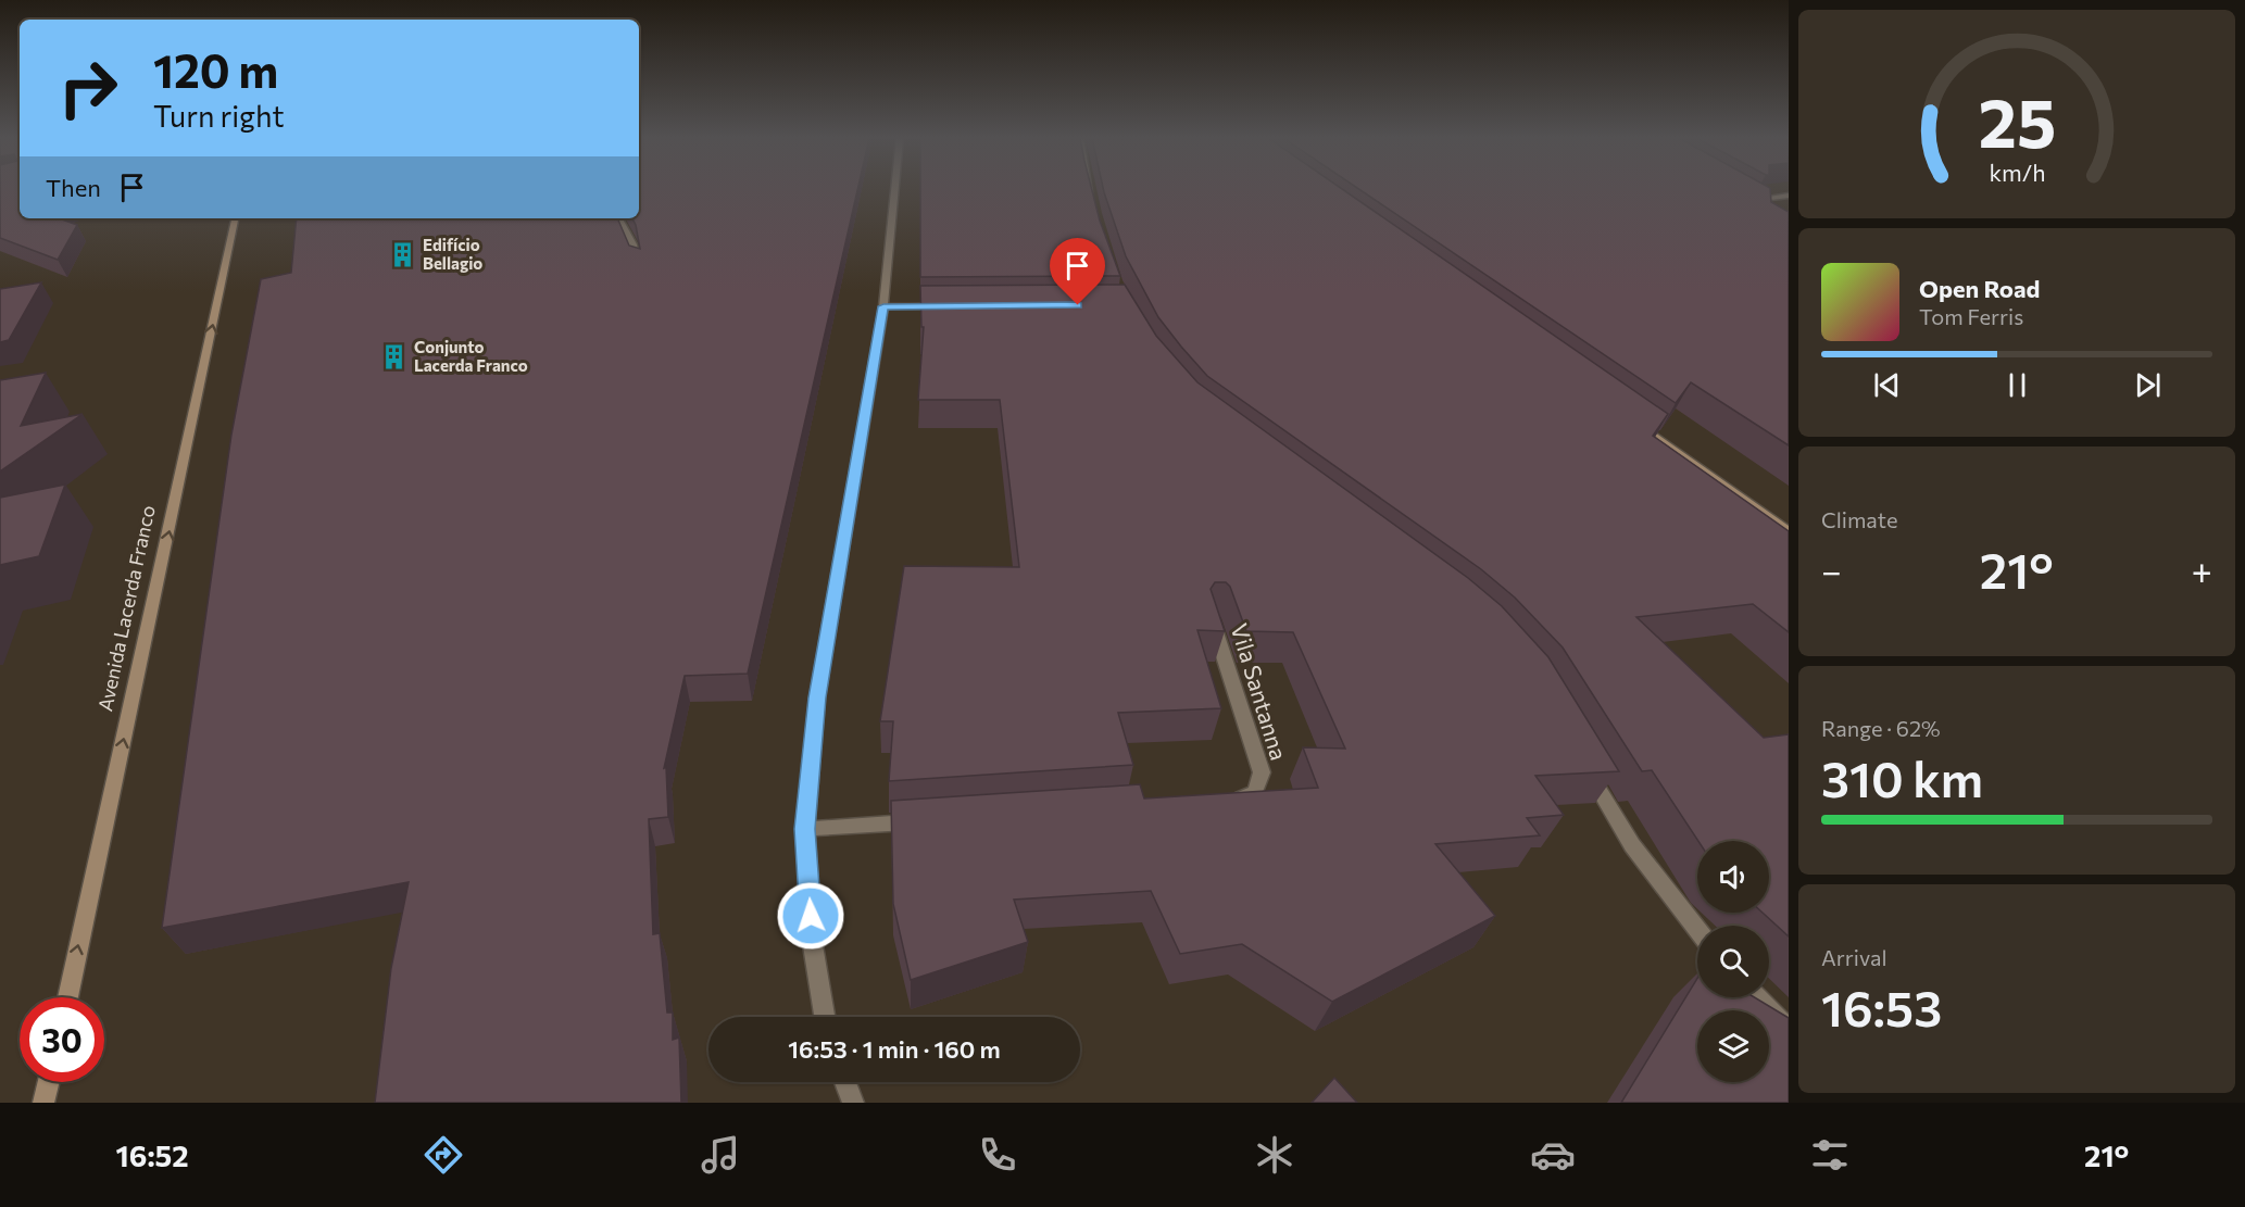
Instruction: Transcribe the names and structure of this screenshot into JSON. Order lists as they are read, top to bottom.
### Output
{
  "streets": {
    "street": ["Avenida Lacerda Franco", "Vila Santanna"]
  },
  "one_way": ["Avenida Lacerda Franco"],
  "places": {
    "building": ["Edifício Bellagio", "Conjunto Lacerda Franco"]
  },
  "page": {
    "turn": ["120 m", "Turn right"],
    "then": "Then",
    "song": ["Open Road", "Tom Ferris"],
    "tile": [
      "Climate",
      ["Range · 62%", "310 km"],
      ["Arrival", "16:53"]
    ],
    "heat": ["−", "21°", "+"],
    "limit": "30",
    "trip": "16:53 · 1 min · 160 m",
    "tabs": ["16:52", "21°"],
    "gauge": ["25", "km/h"]
  }
}
